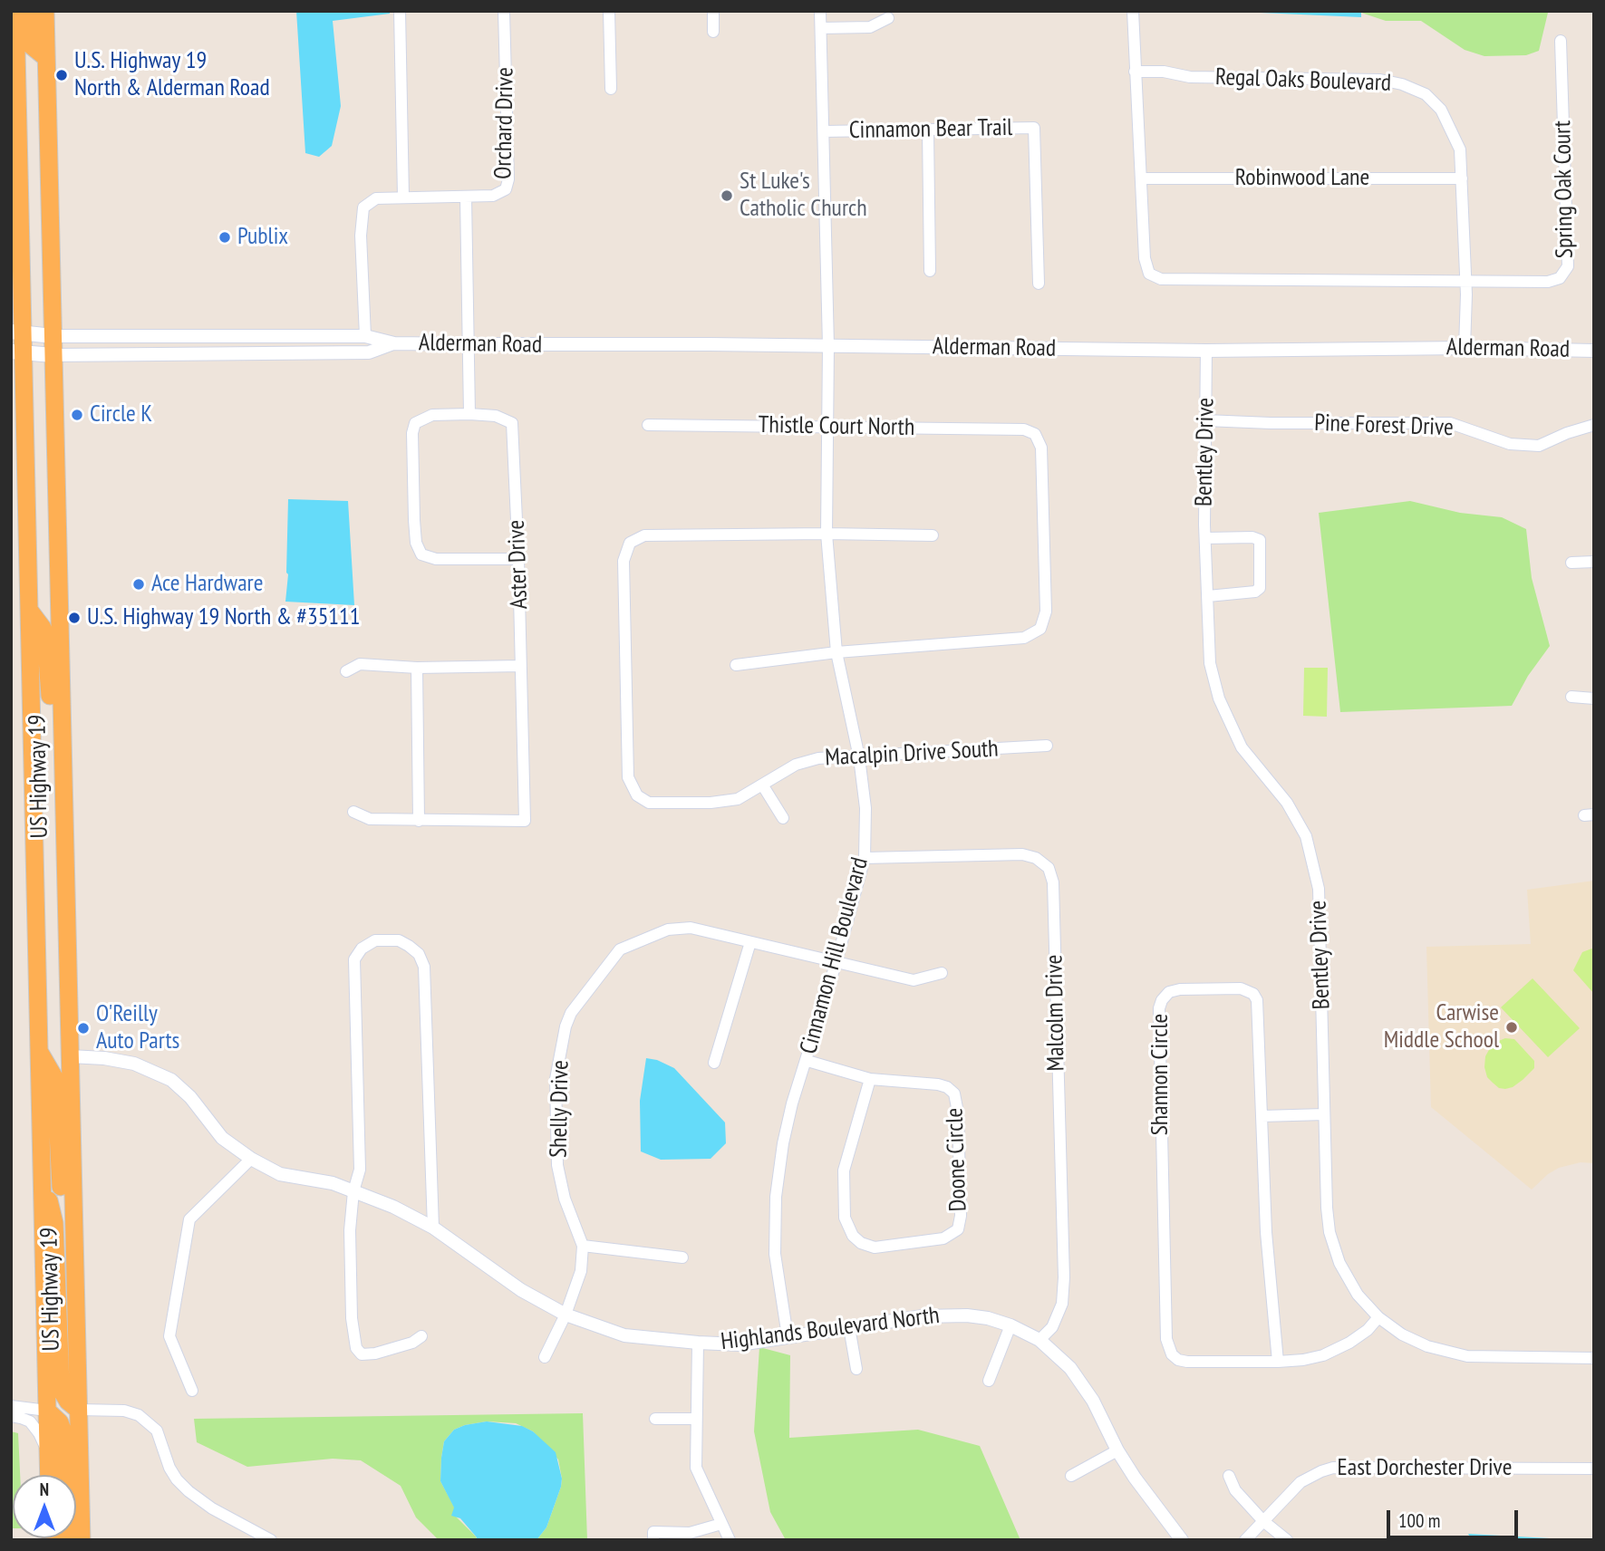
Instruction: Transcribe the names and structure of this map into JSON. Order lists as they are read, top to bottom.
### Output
{
  "streets": {
    "highway": ["US Highway 19"],
    "main road": ["Alderman Road"],
    "street": [
      "Regal Oaks Boulevard",
      "Orchard Drive",
      "Cinnamon Bear Trail",
      "Robinwood Lane",
      "Spring Oak Court",
      "Pine Forest Drive",
      "Thistle Court North",
      "Bentley Drive",
      "Aster Drive",
      "Macalpin Drive South",
      "Cinnamon Hill Boulevard",
      "Malcolm Drive",
      "Shannon Circle",
      "Shelly Drive",
      "Doone Circle",
      "Highlands Boulevard North",
      "East Dorchester Drive"
    ]
  },
  "crossings": [
    ["Regal Oaks Boulevard", "Robinwood Lane"],
    ["Regal Oaks Boulevard", "Spring Oak Court"],
    ["Regal Oaks Boulevard", "Alderman Road"],
    ["Orchard Drive", "Alderman Road"],
    ["Cinnamon Bear Trail", "Cinnamon Hill Boulevard"],
    ["Robinwood Lane", "Spring Oak Court"],
    ["Alderman Road", "Bentley Drive"],
    ["Alderman Road", "US Highway 19"],
    ["Alderman Road", "Cinnamon Hill Boulevard"],
    ["Pine Forest Drive", "Bentley Drive"],
    ["Thistle Court North", "Cinnamon Hill Boulevard"],
    ["Bentley Drive", "Shannon Circle"],
    ["Macalpin Drive South", "Cinnamon Hill Boulevard"],
    ["US Highway 19", "Highlands Boulevard North"],
    ["Cinnamon Hill Boulevard", "Malcolm Drive"],
    ["Cinnamon Hill Boulevard", "Shelly Drive"],
    ["Cinnamon Hill Boulevard", "Doone Circle"],
    ["Cinnamon Hill Boulevard", "Highlands Boulevard North"],
    ["Malcolm Drive", "Highlands Boulevard North"],
    ["Shelly Drive", "Highlands Boulevard North"]
  ],
  "places": [
    "U.S. Highway 19 North & Alderman Road",
    "St Luke's Catholic Church",
    "Publix",
    "Circle K",
    "Ace Hardware",
    "U.S. Highway 19 North & #35111",
    "Carwise Middle School",
    "O'Reilly Auto Parts"
  ],
  "scale_bar": "100 m",
  "north": "top"
}
